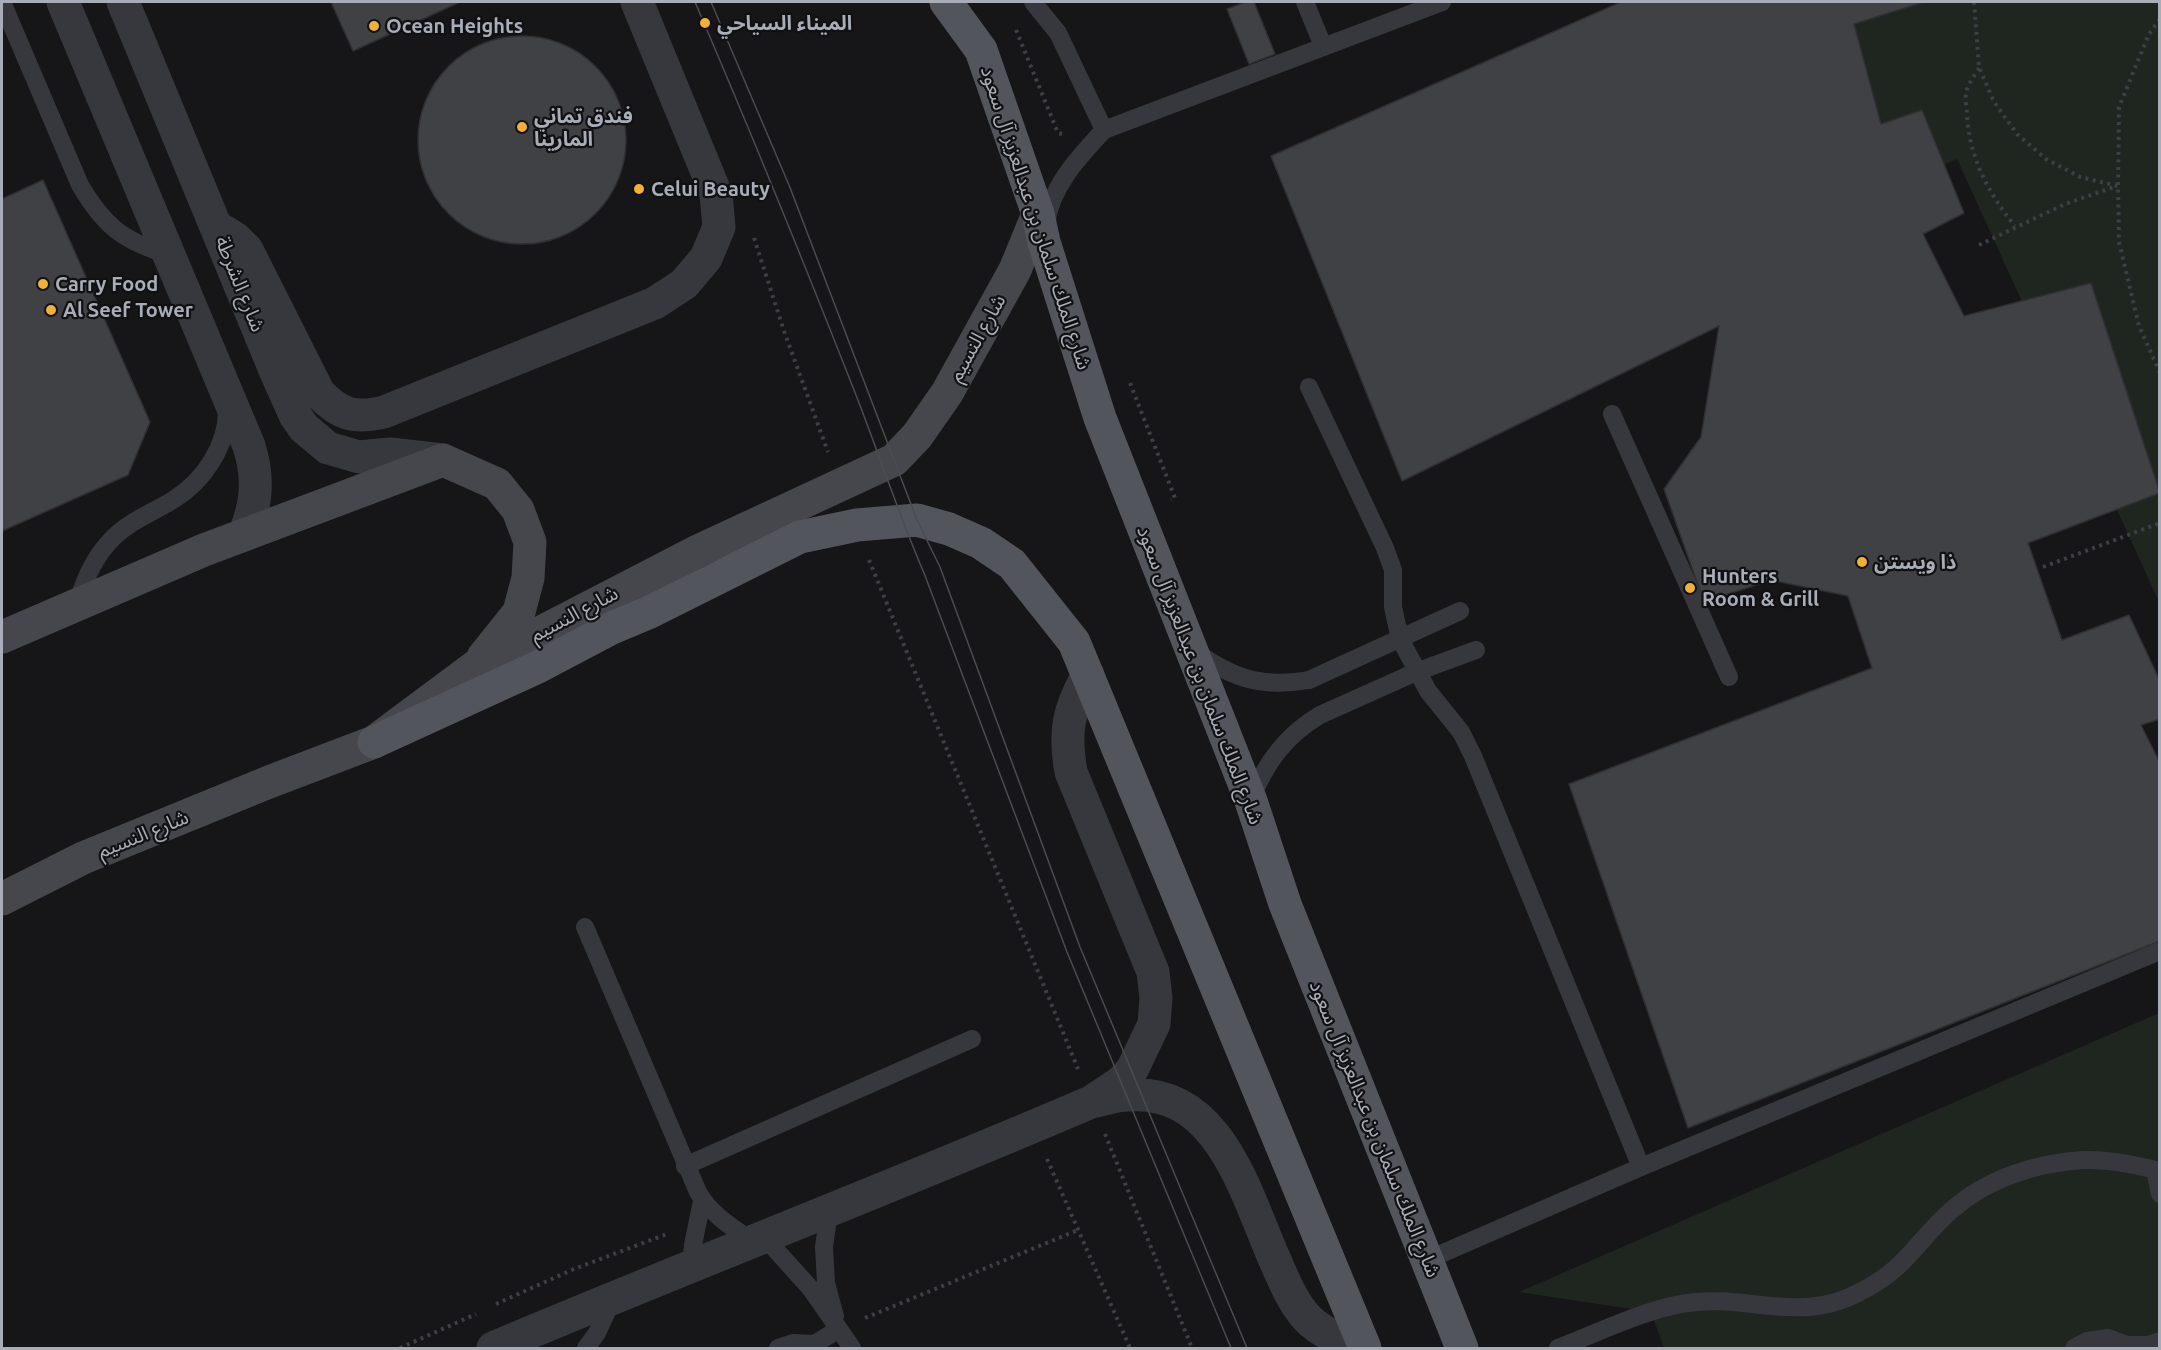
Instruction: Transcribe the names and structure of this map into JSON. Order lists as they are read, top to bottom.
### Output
{
  "streets": {
    "main road": ["شارع الملك سلمان بن عبدالعزيز آل سعود", "شارع النسيم"],
    "street": ["شارع الشرطة"]
  },
  "crossings": [
    ["شارع الملك سلمان بن عبدالعزيز آل سعود", "شارع النسيم"]
  ],
  "places": [
    "الميناء السياحي",
    "Ocean Heights",
    "فندق تماني المارينا",
    "Celui Beauty",
    "Carry Food",
    "Al Seef Tower",
    "ذا ويستن",
    "Hunters Room & Grill"
  ]
}
